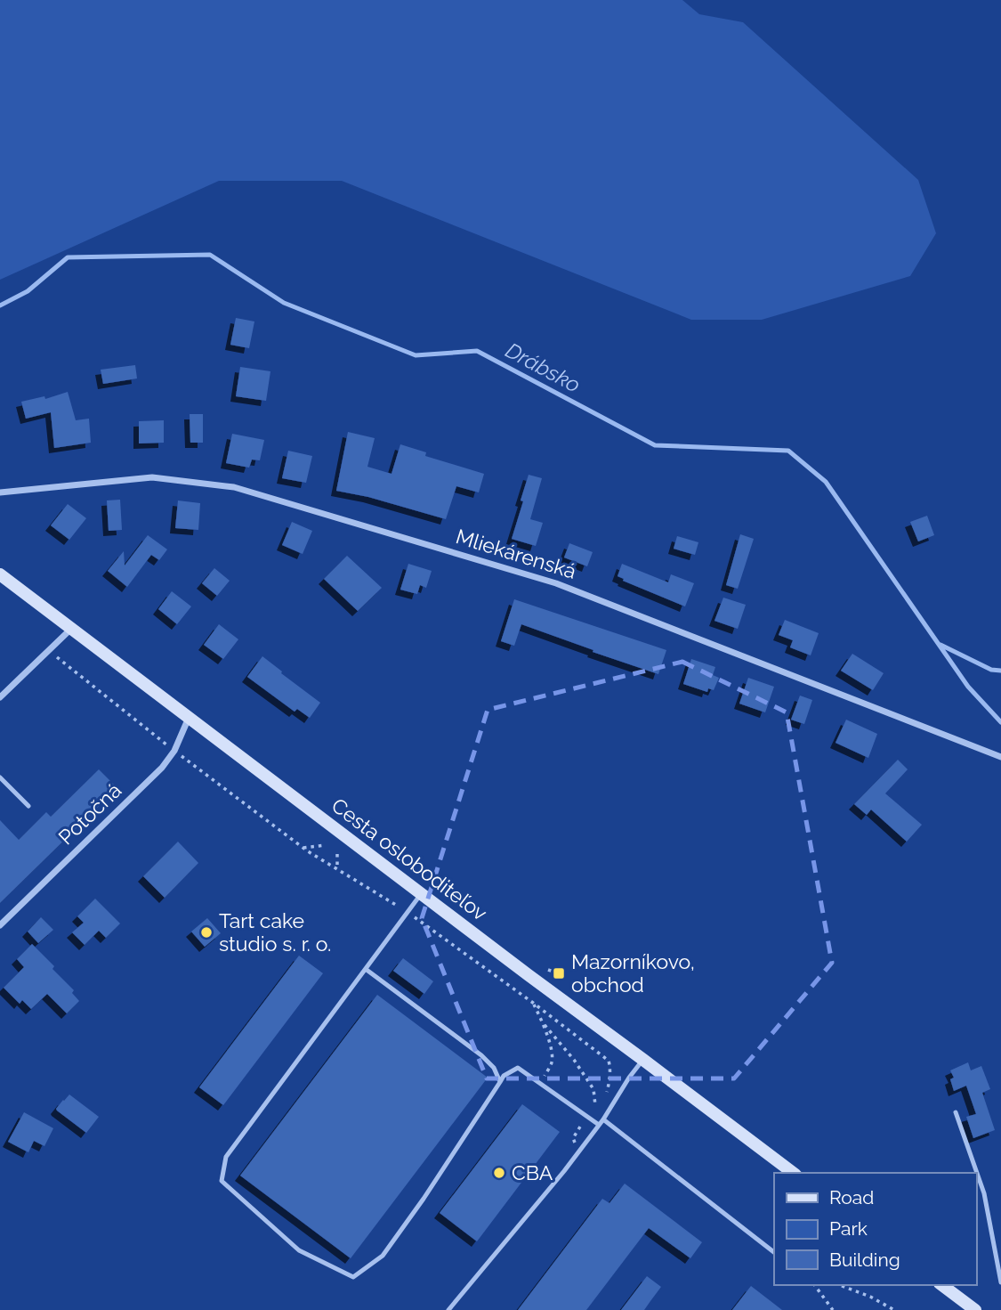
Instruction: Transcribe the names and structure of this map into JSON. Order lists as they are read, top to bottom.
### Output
{
  "streets": {
    "main road": ["Cesta osloboditeľov"],
    "street": ["Mliekárenská", "Potočná"]
  },
  "crossings": [
    ["Potočná", "Cesta osloboditeľov"]
  ],
  "water": ["Drábsko"],
  "places": {
    "other": ["Tart cake studio s. r. o.", "CBA"],
    "transit": ["Mazorníkovo, obchod"]
  },
  "legend": ["Road", "Park", "Building"]
}
